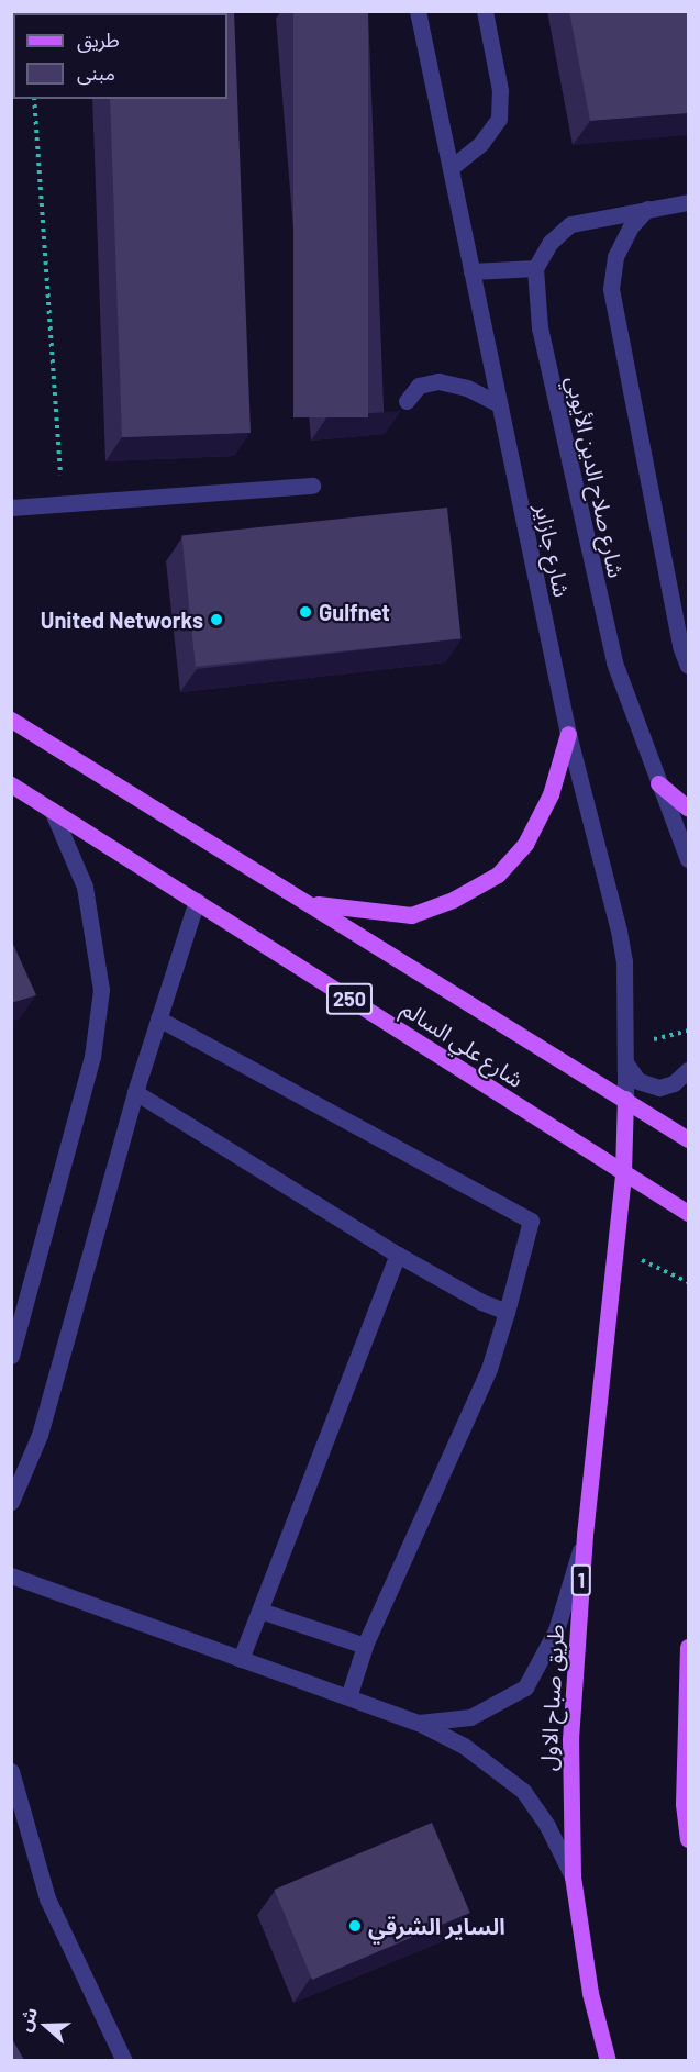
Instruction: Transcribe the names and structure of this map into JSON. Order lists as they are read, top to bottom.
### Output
{
  "streets": {
    "main road": [
      "250",
      "شارع علي السالم",
      "1",
      "طريق صباح الاول"
    ],
    "street": ["شارع صلاح الدين الأيوبي", "شارع جازاير"]
  },
  "crossings": [
    ["شارع جازاير", "شارع علي السالم"],
    ["شارع جازاير", "طريق صباح الاول"],
    ["شارع علي السالم", "طريق صباح الاول"]
  ],
  "places": ["Gulfnet", "United Networks", "الساير الشرقي"],
  "legend": ["طريق", "مبنى"],
  "north": "left"
}
